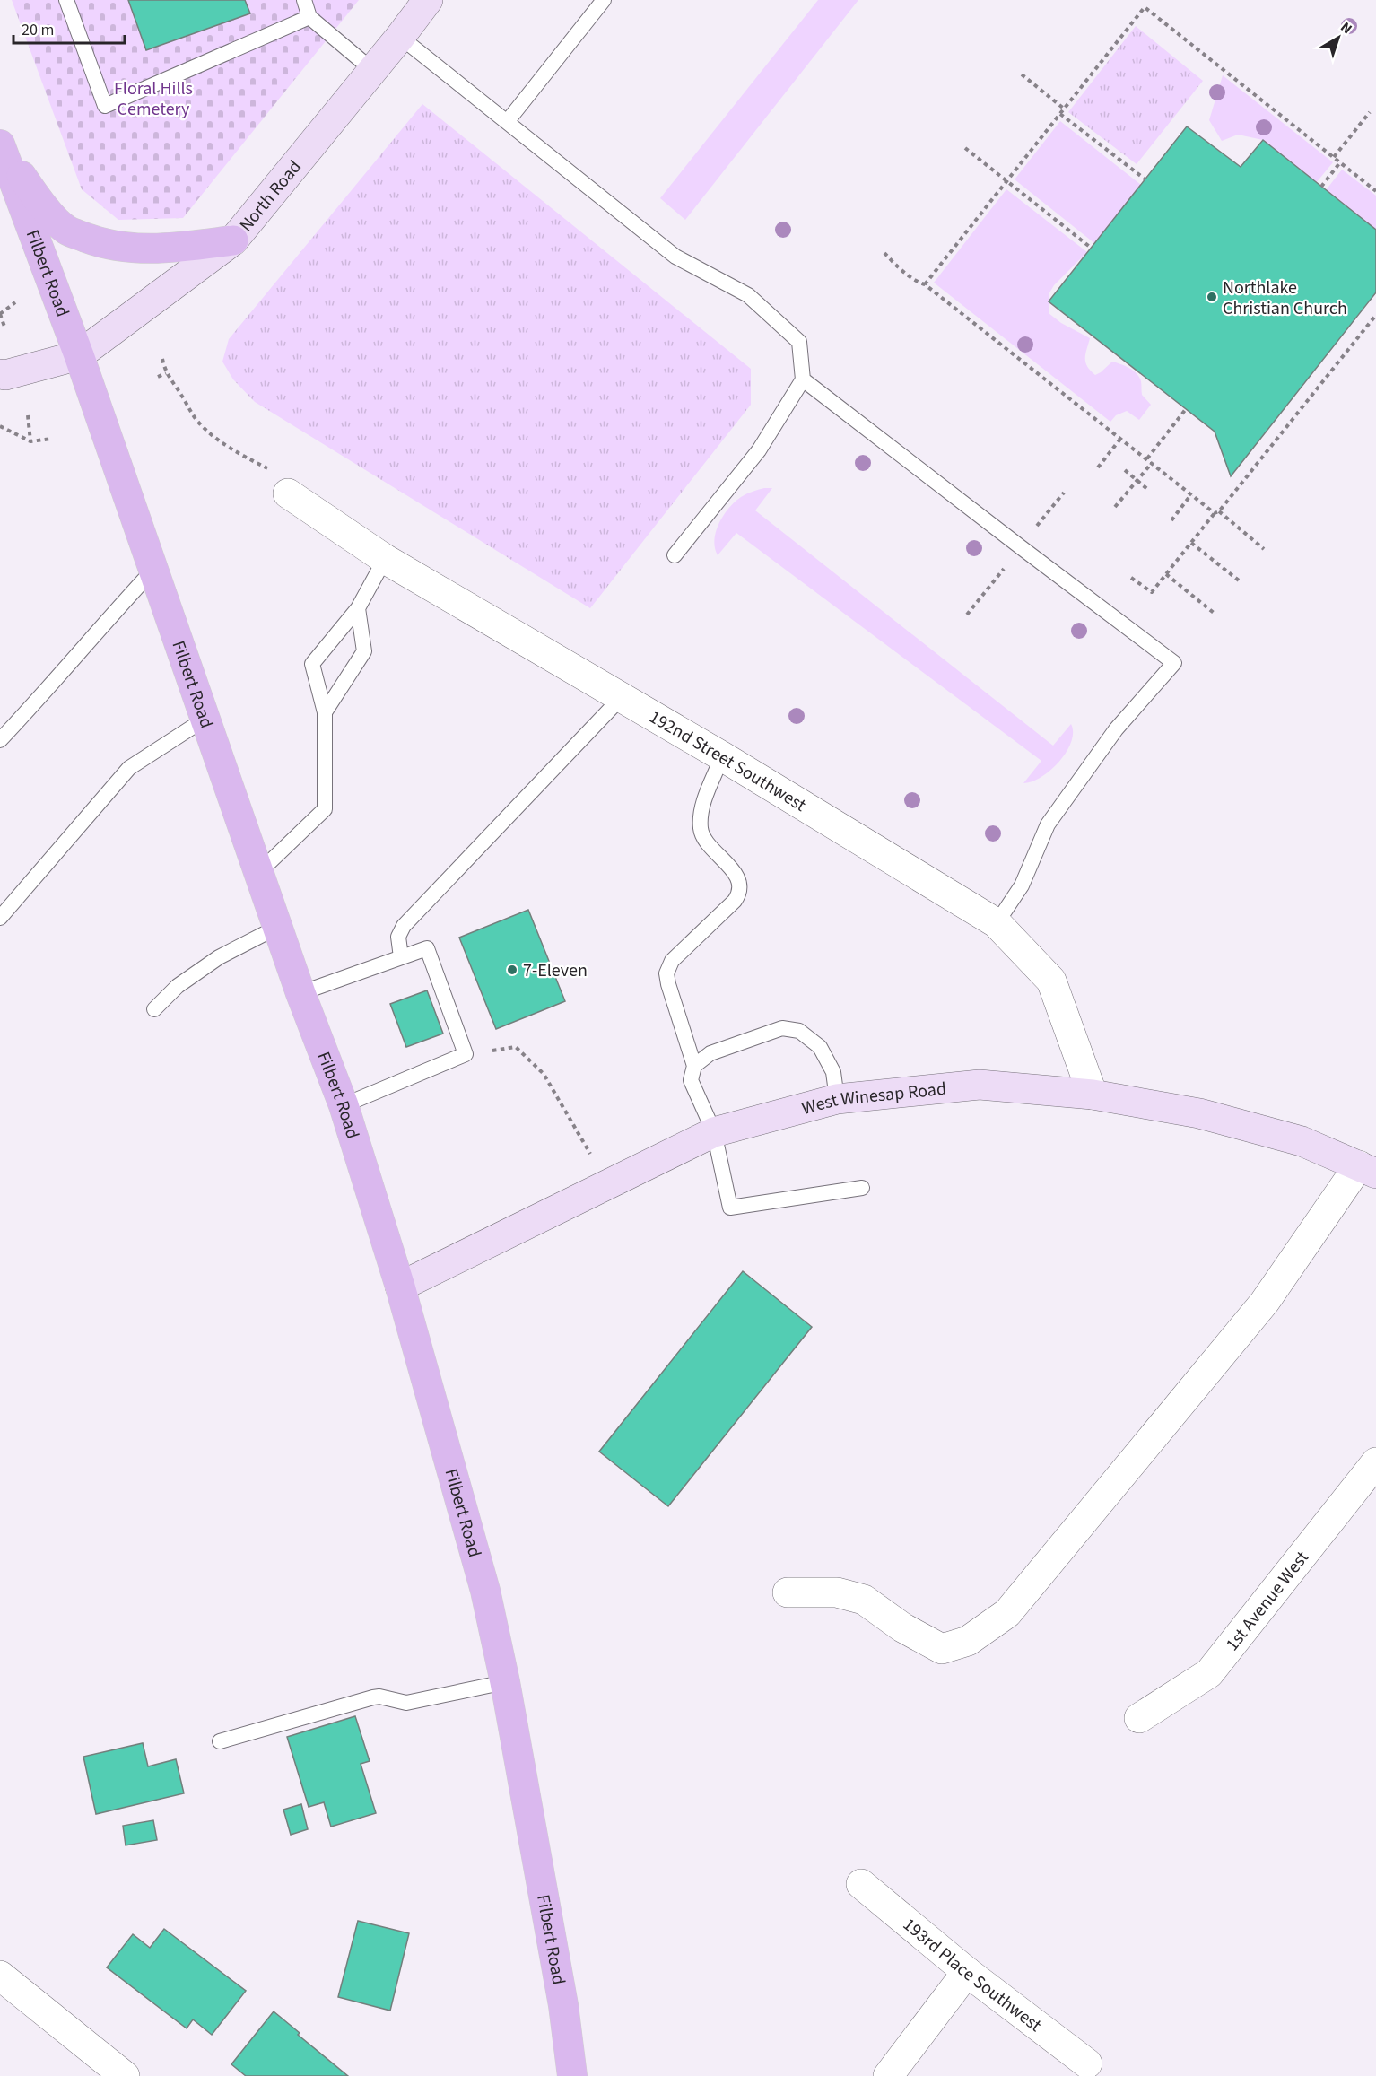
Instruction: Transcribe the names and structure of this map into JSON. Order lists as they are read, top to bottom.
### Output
{
  "streets": {
    "main road": ["Filbert Road"],
    "street": [
      "North Road",
      "192nd Street Southwest",
      "West Winesap Road",
      "1st Avenue West",
      "193rd Place Southwest"
    ]
  },
  "crossings": [
    ["North Road", "Filbert Road"],
    ["Filbert Road", "West Winesap Road"],
    ["192nd Street Southwest", "West Winesap Road"]
  ],
  "parks": ["Floral Hills Cemetery"],
  "places": ["Northlake Christian Church", "7-Eleven"],
  "scale_bar": "20 m",
  "north": "top right"
}
